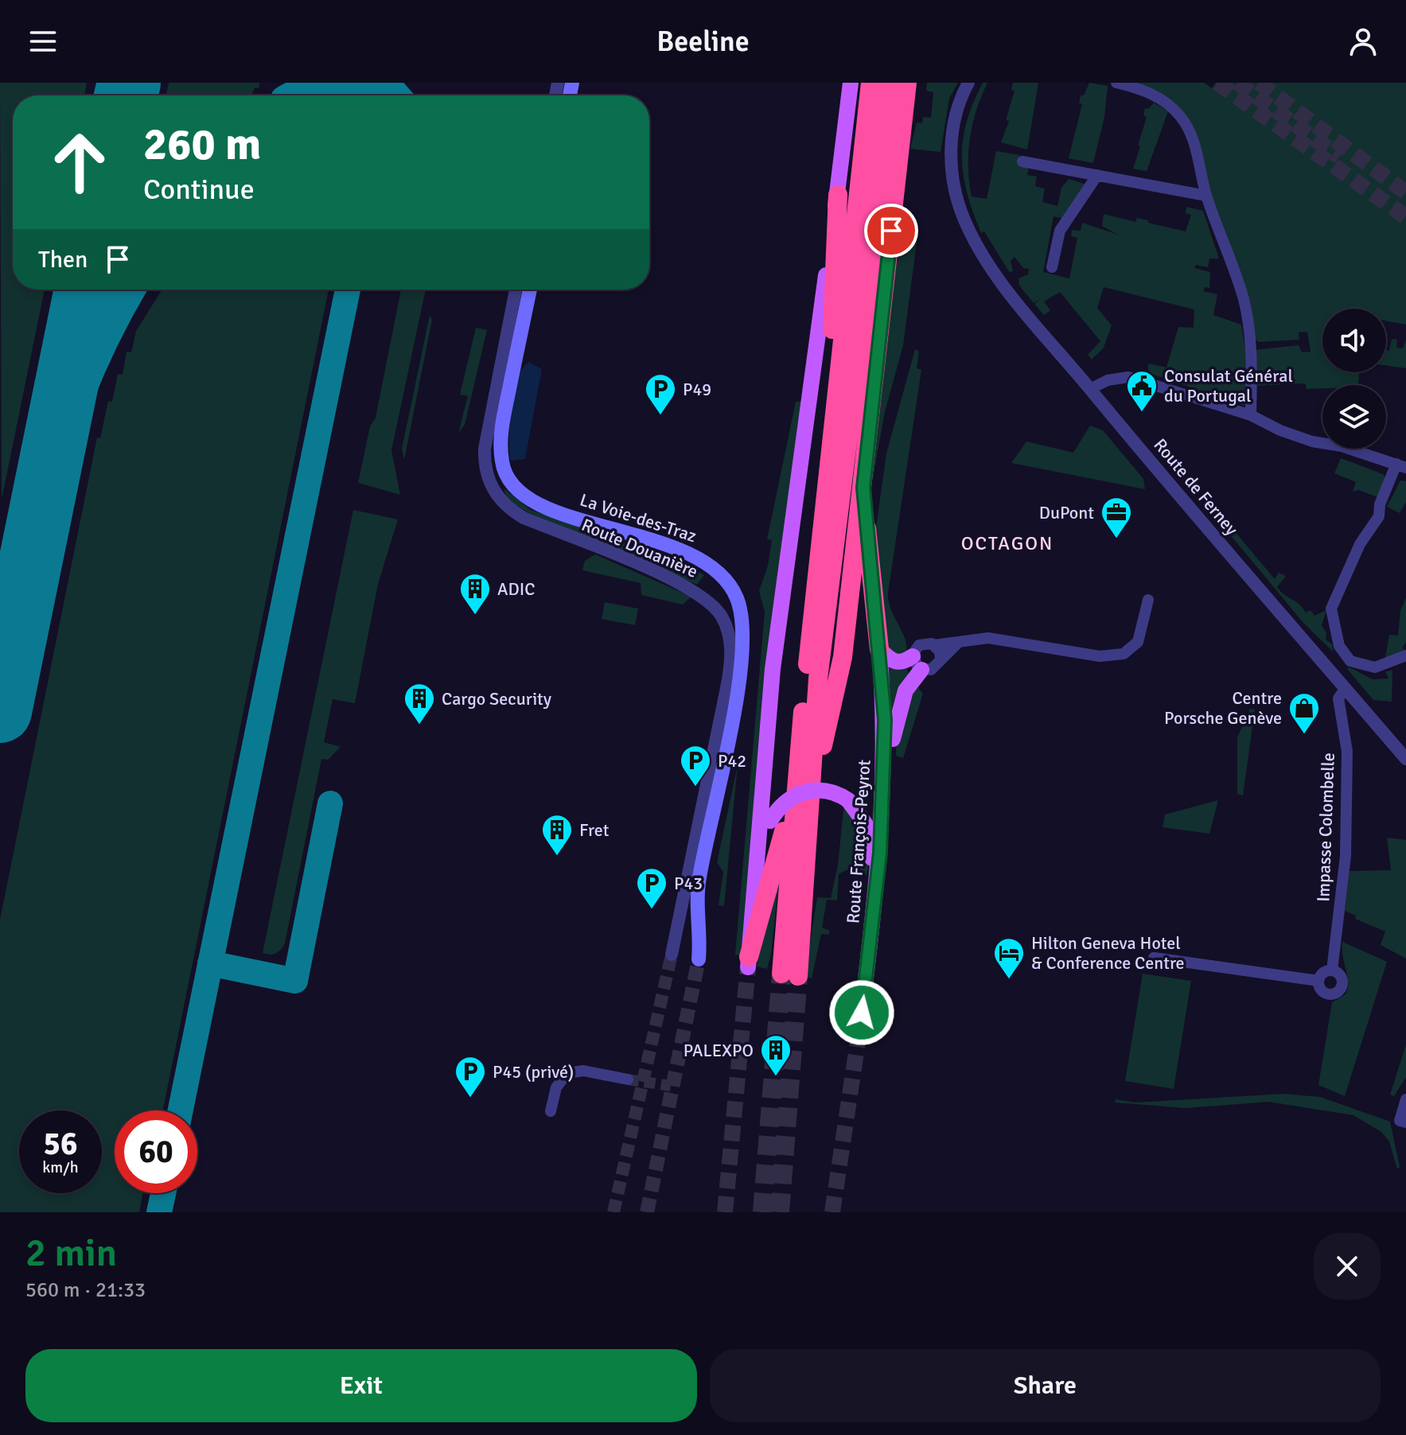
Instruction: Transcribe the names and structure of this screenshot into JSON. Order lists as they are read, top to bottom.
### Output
{
  "streets": {
    "main road": ["La Voie-des-Traz", "Route François-Peyrot"],
    "street": ["Route de Ferney", "Route Douanière", "Impasse Colombelle"]
  },
  "crossings": [
    ["Route de Ferney", "Impasse Colombelle"]
  ],
  "districts": ["OCTAGON"],
  "places": {
    "public building": ["Consulat Général du Portugal"],
    "parking": [
      "P49",
      "P42",
      "P43",
      "P45 (privé)"
    ],
    "office": ["DuPont"],
    "building": [
      "ADIC",
      "Cargo Security",
      "Fret",
      "PALEXPO"
    ],
    "shop": ["Centre Porsche Genève"],
    "hotel": ["Hilton Geneva Hotel & Conference Centre"]
  },
  "page": {
    "header": "Beeline",
    "turn": ["260 m", "Continue"],
    "then": "Then",
    "speed": "56 km/h",
    "limit": "60",
    "heading": ["2 min", "560 m · 21:33"],
    "buttons": ["Exit", "Share"]
  }
}
